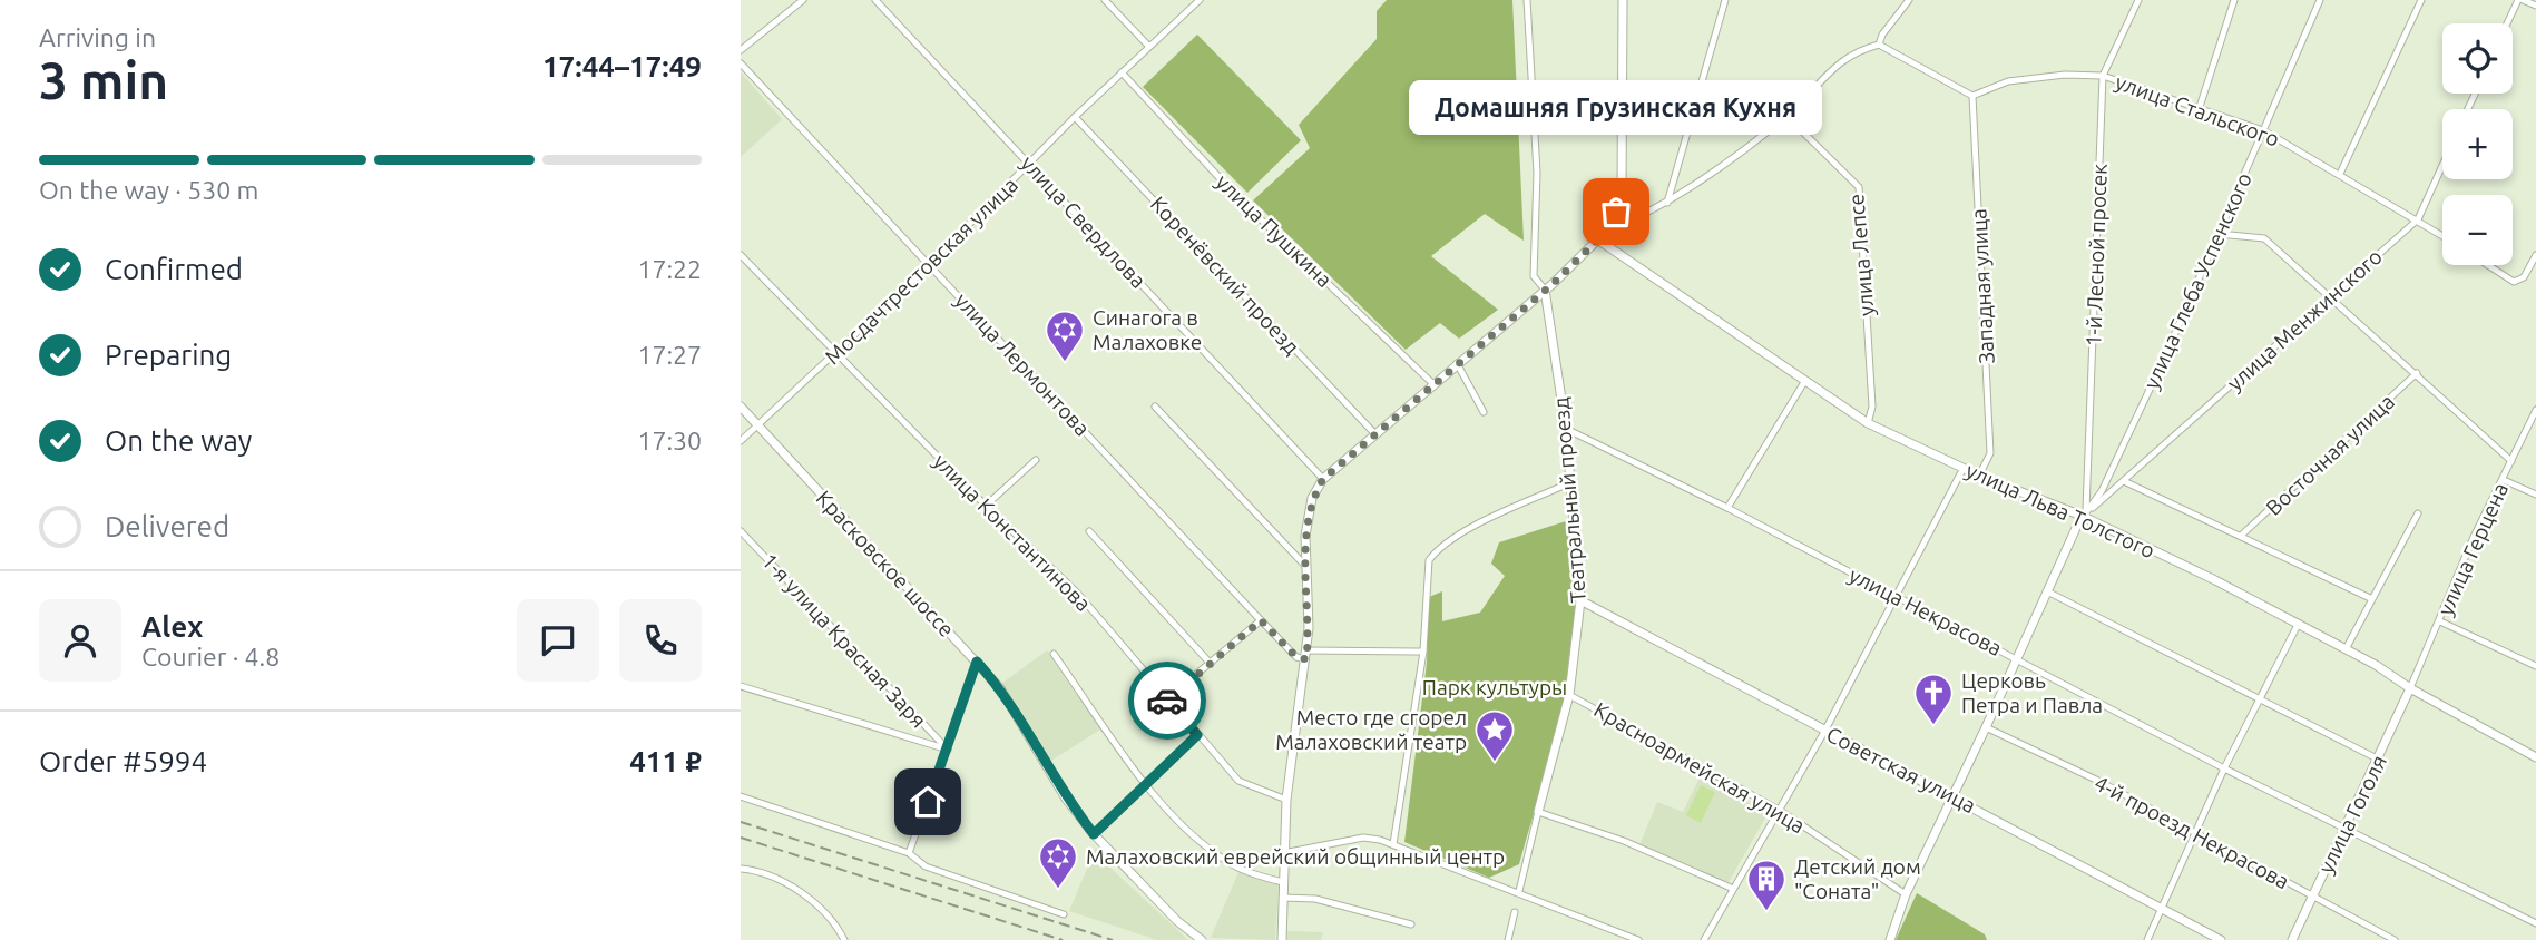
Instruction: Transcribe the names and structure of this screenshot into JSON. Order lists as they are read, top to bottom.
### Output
{
  "streets": {
    "street": [
      "улица Стальского",
      "улица Свердлова",
      "улица Пушкина",
      "улица Лепсе",
      "1-й Лесной просек",
      "Мосдачтрестовская улица",
      "Коренёвский проезд",
      "улица Глеба Успенского",
      "Западная улица",
      "улица Менжинского",
      "улица Лермонтова",
      "Восточная улица",
      "Театральный проезд",
      "улица Льва Толстого",
      "улица Константинова",
      "улица Герцена",
      "Красковское шоссе",
      "улица Некрасова",
      "1-я улица Красная Заря",
      "Красноармейская улица",
      "Советская улица",
      "улица Гоголя",
      "4-й проезд Некрасова"
    ]
  },
  "crossings": [
    ["улица Стальского", "1-й Лесной просек"],
    ["улица Стальского", "улица Глеба Успенского"],
    ["улица Стальского", "Западная улица"],
    ["улица Стальского", "улица Менжинского"],
    ["улица Свердлова", "Мосдачтрестовская улица"],
    ["улица Пушкина", "Мосдачтрестовская улица"],
    ["улица Лепсе", "улица Льва Толстого"],
    ["1-й Лесной просек", "улица Глеба Успенского"],
    ["1-й Лесной просек", "улица Льва Толстого"],
    ["Мосдачтрестовская улица", "Коренёвский проезд"],
    ["Мосдачтрестовская улица", "улица Лермонтова"],
    ["Мосдачтрестовская улица", "улица Константинова"],
    ["Мосдачтрестовская улица", "Красковское шоссе"],
    ["улица Глеба Успенского", "улица Льва Толстого"],
    ["Западная улица", "улица Льва Толстого"],
    ["Театральный проезд", "улица Некрасова"],
    ["Театральный проезд", "Красноармейская улица"],
    ["Театральный проезд", "Советская улица"],
    ["улица Льва Толстого", "улица Герцена"],
    ["улица Льва Толстого", "улица Гоголя"],
    ["улица Герцена", "улица Гоголя"],
    ["улица Некрасова", "улица Гоголя"],
    ["улица Гоголя", "4-й проезд Некрасова"]
  ],
  "parks": ["Парк культуры"],
  "places": {
    "other": ["Домашняя Грузинская Кухня"],
    "synagogue": ["Синагога в Малаховке", "Малаховский еврейский общинный центр"],
    "church": ["Церковь Петра и Павла"],
    "place": ["Место где сгорел Малаховский театр"],
    "building": ["Детский дом \"Соната\""]
  },
  "page": {
    "heading": ["3 min", "Arriving in", "17:44–17:49"],
    "panel": [
      "Alex",
      "Courier · 4.8",
      "Order #5994",
      "411 ₽"
    ],
    "map_buttons": ["+", "−"],
    "bubble": "Домашняя Грузинская Кухня",
    "bar": "On the way · 530 m",
    "list": [
      ["Confirmed", "17:22"],
      ["Preparing", "17:27"],
      ["On the way", "17:30"],
      "Delivered"
    ]
  }
}
